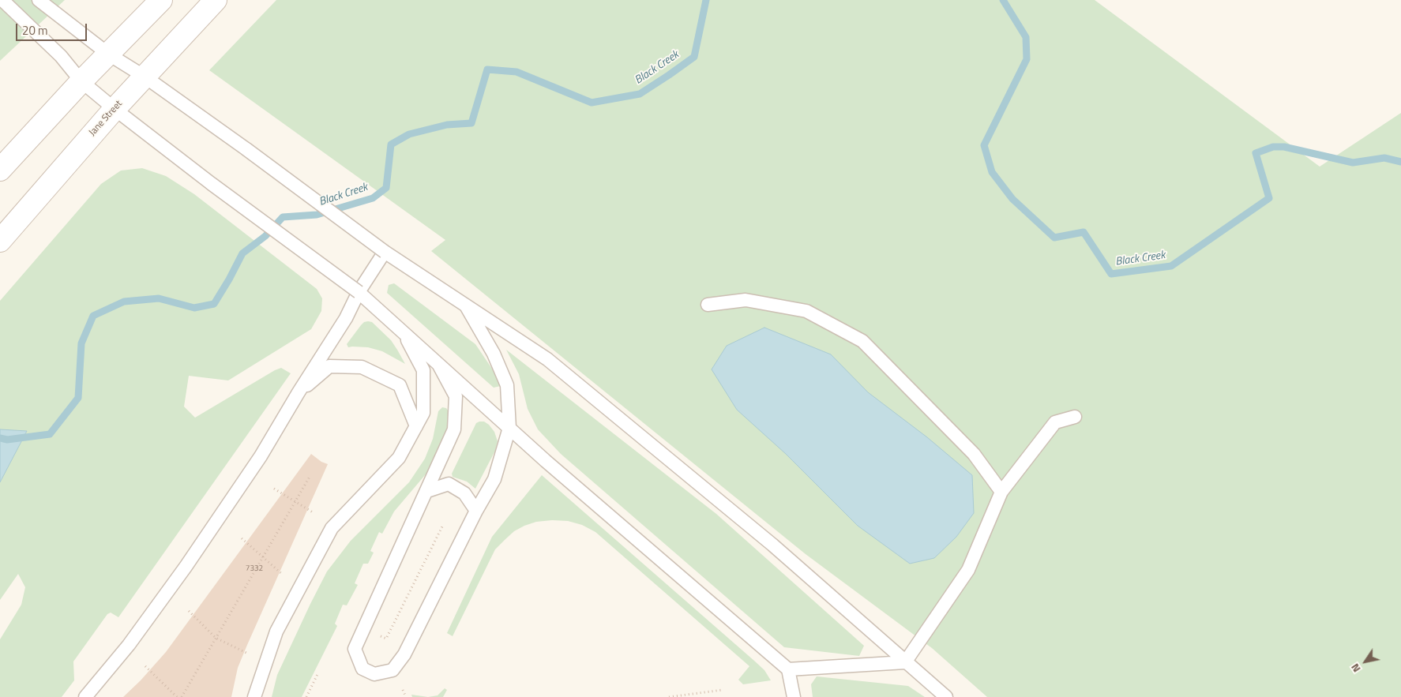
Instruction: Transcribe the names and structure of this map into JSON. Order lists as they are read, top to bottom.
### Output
{
  "streets": {
    "main road": ["Jane Street"]
  },
  "water": ["Black Creek"],
  "house_numbers": ["7332"],
  "scale_bar": "20 m",
  "north": "bottom left"
}
